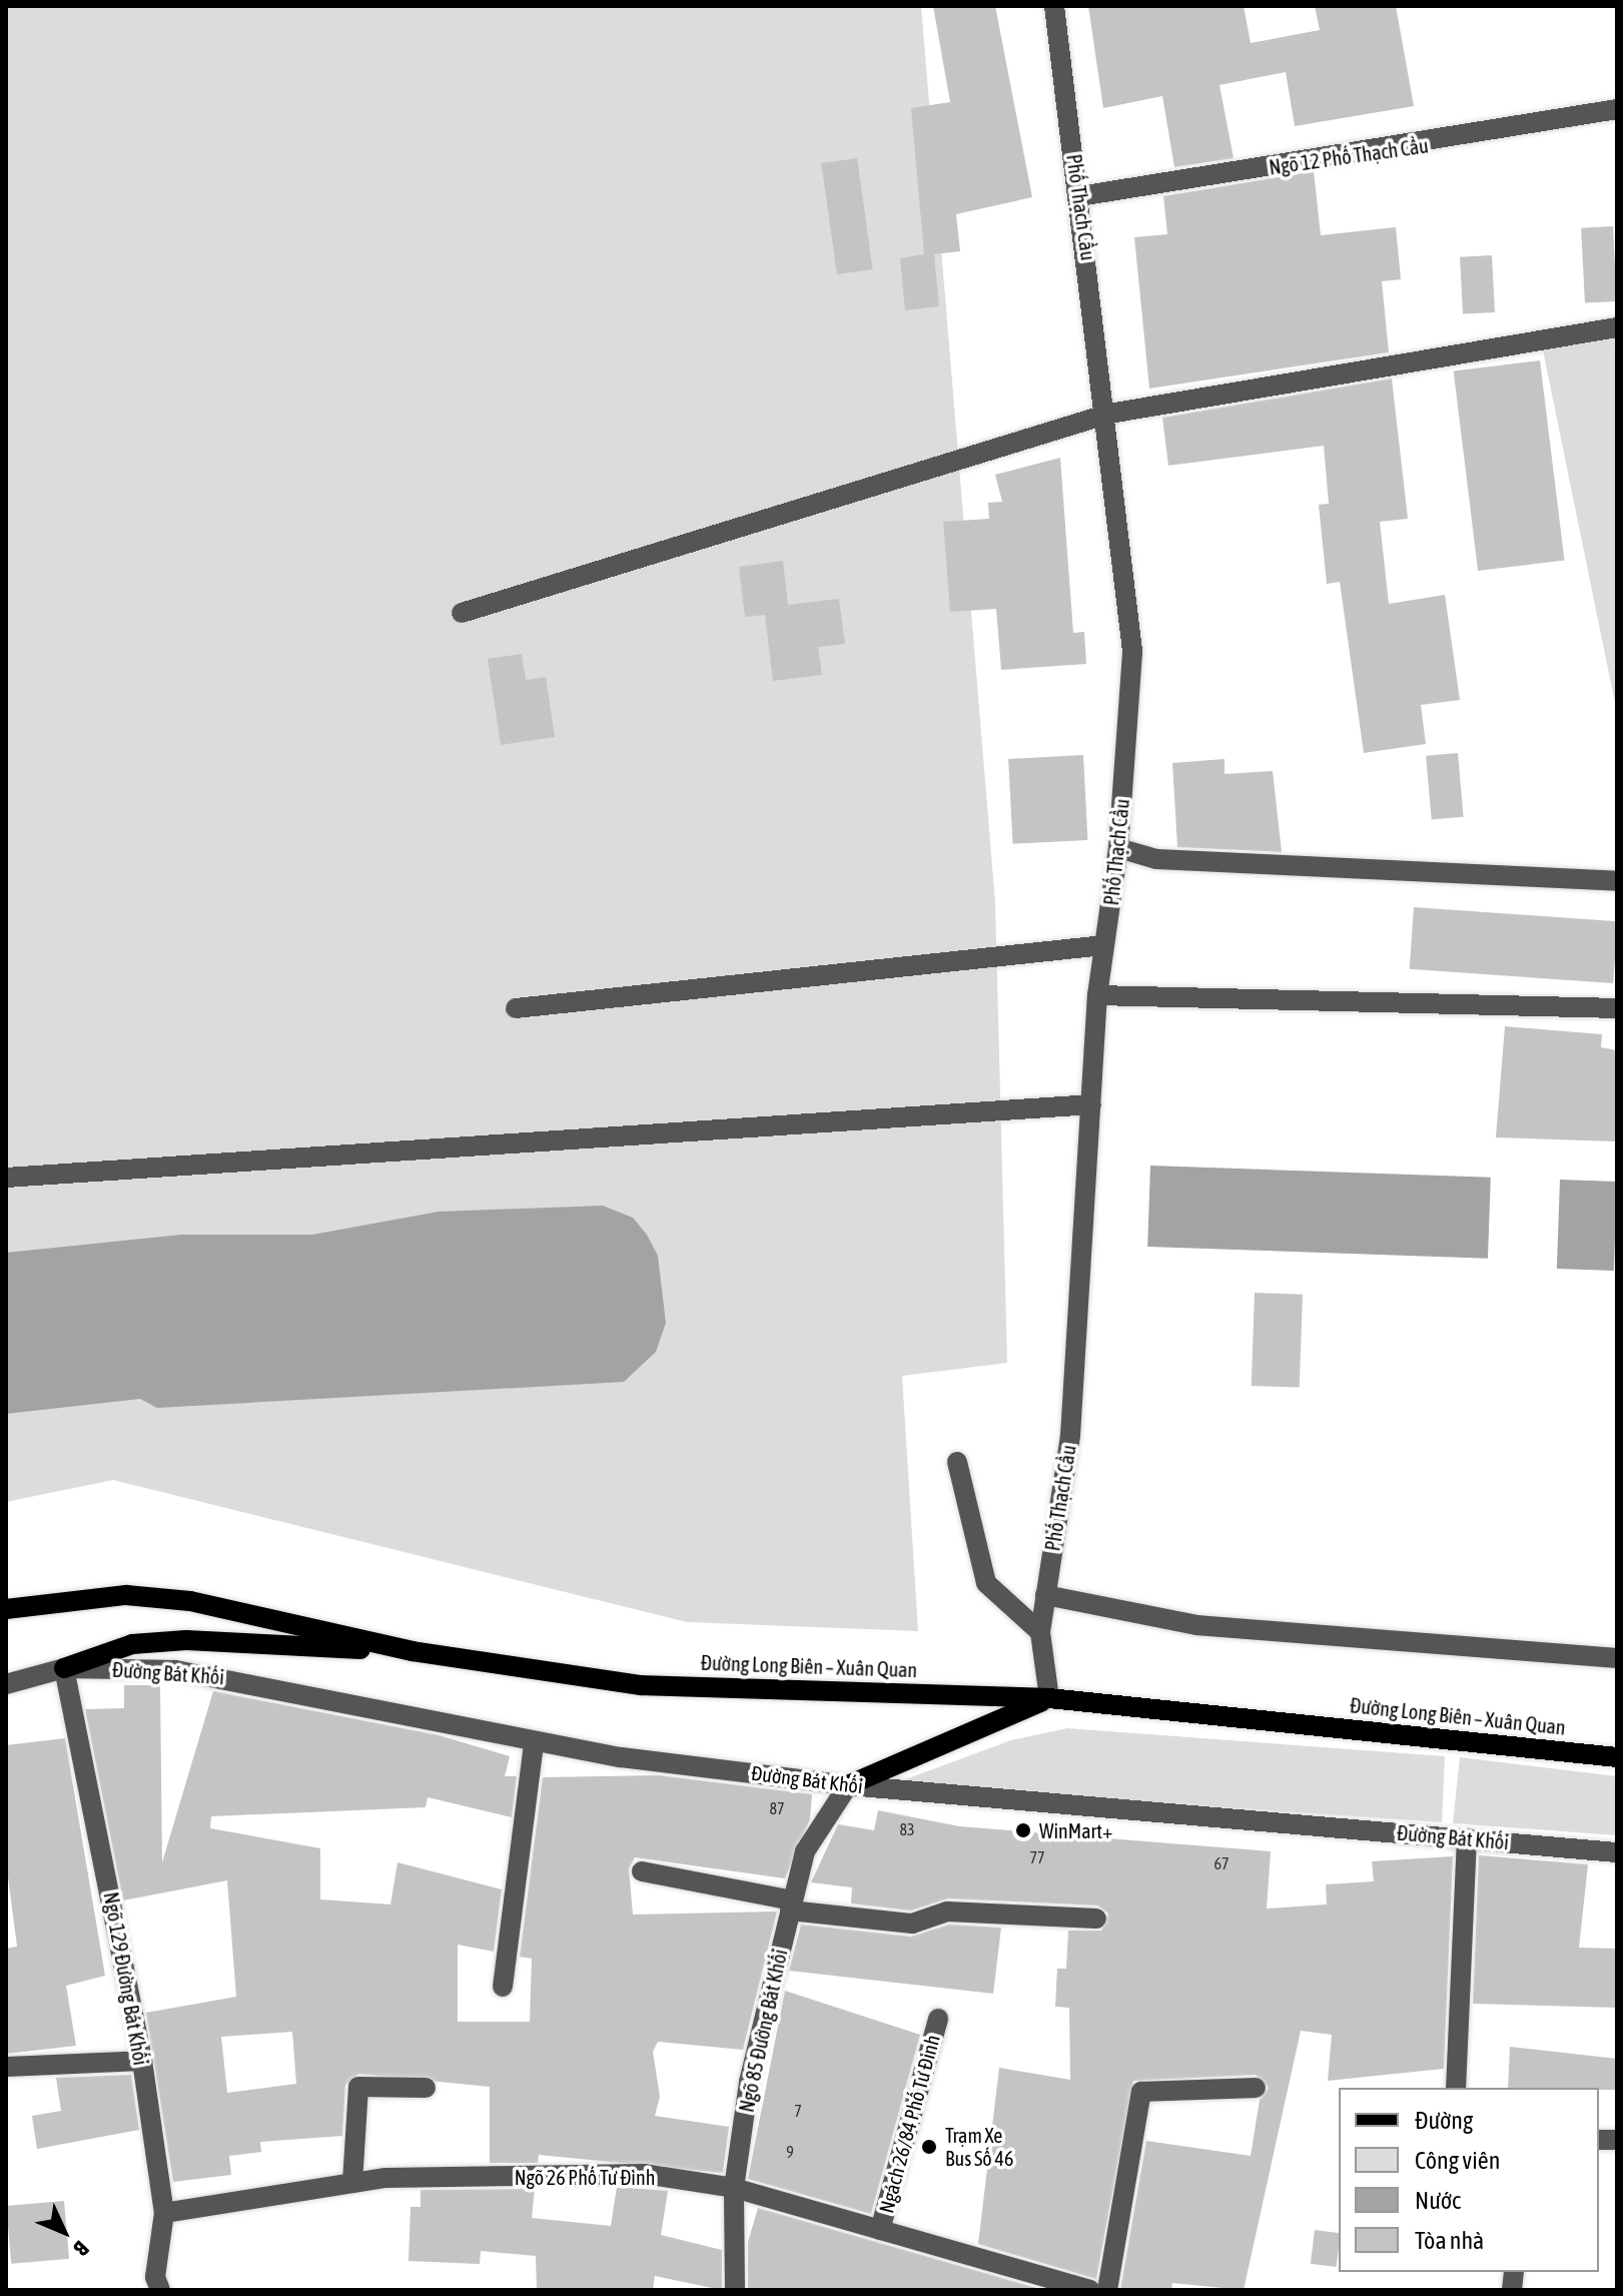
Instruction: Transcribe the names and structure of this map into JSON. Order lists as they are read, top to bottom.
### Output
{
  "streets": {
    "main road": ["Đường Long Biên – Xuân Quan"],
    "street": [
      "Ngõ 12 Phố Thạch Cầu",
      "Phố Thạch Cầu",
      "Đường Bát Khối",
      "Ngõ 129 Đường Bát Khối",
      "Ngõ 85 Đường Bát Khối",
      "Ngách 26/84 Phố Tư Đình",
      "Ngõ 26 Phố Tư Đình"
    ]
  },
  "crossings": [
    ["Ngõ 12 Phố Thạch Cầu", "Phố Thạch Cầu"],
    ["Phố Thạch Cầu", "Đường Long Biên – Xuân Quan"],
    ["Đường Bát Khối", "Ngõ 129 Đường Bát Khối"],
    ["Đường Bát Khối", "Ngõ 85 Đường Bát Khối"],
    ["Ngõ 129 Đường Bát Khối", "Ngõ 26 Phố Tư Đình"],
    ["Ngõ 85 Đường Bát Khối", "Ngõ 26 Phố Tư Đình"],
    ["Ngách 26/84 Phố Tư Đình", "Ngõ 26 Phố Tư Đình"]
  ],
  "places": ["WinMart+", "Trạm Xe Bus Số 46"],
  "house_numbers": [
    "87",
    "83",
    "77",
    "67",
    "7",
    "9"
  ],
  "legend": [
    "Đường",
    "Công viên",
    "Nước",
    "Tòa nhà"
  ],
  "north": "bottom right"
}
